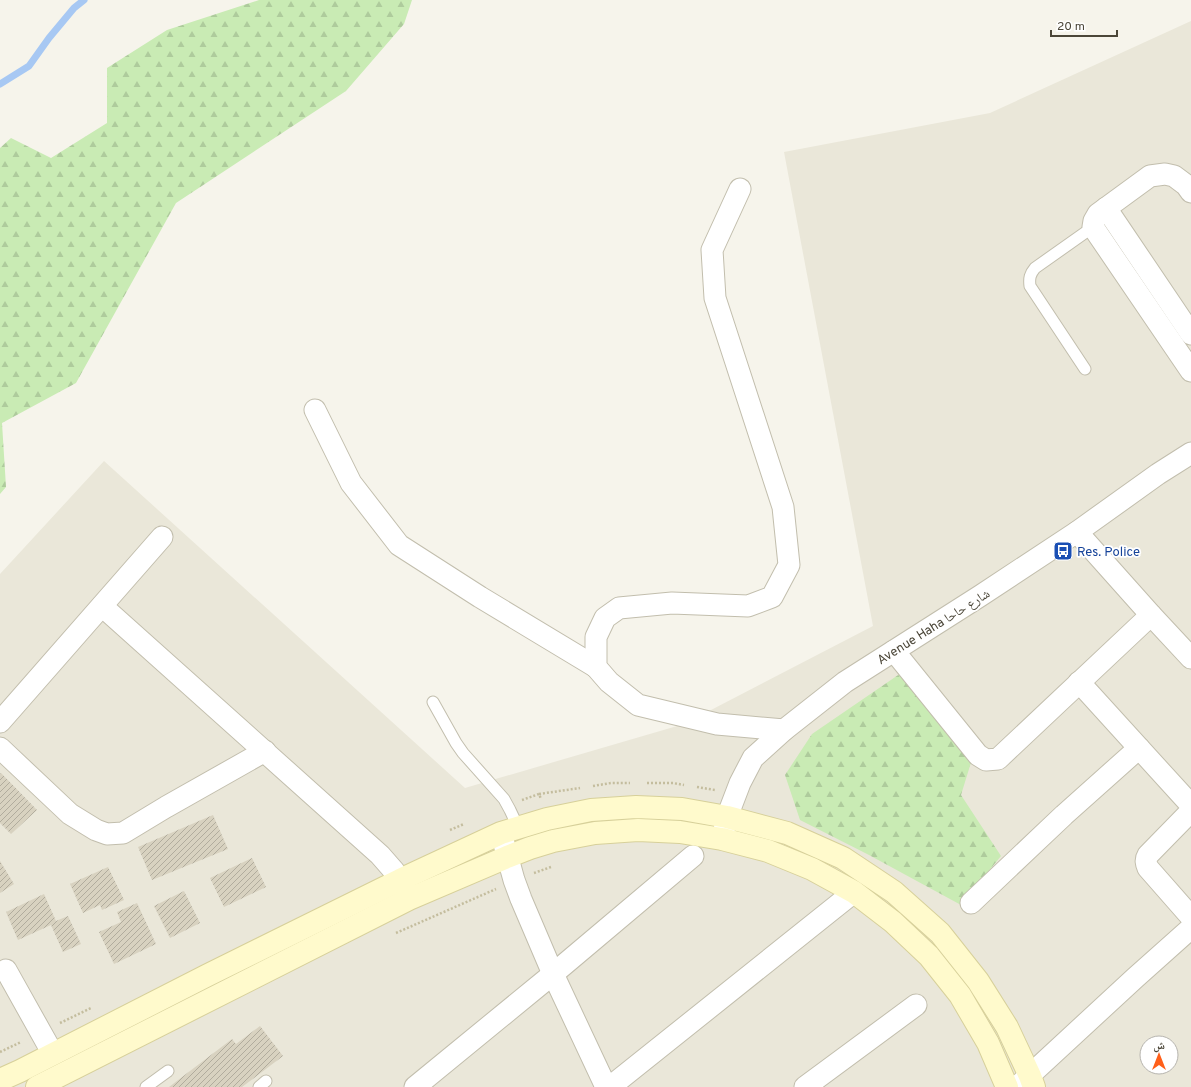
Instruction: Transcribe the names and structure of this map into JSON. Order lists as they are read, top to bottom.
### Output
{
  "streets": {
    "street": ["Avenue Haha شارع حاحا"]
  },
  "places": {
    "bus stop": ["Res. Police"]
  },
  "scale_bar": "20 m",
  "north": "top"
}
